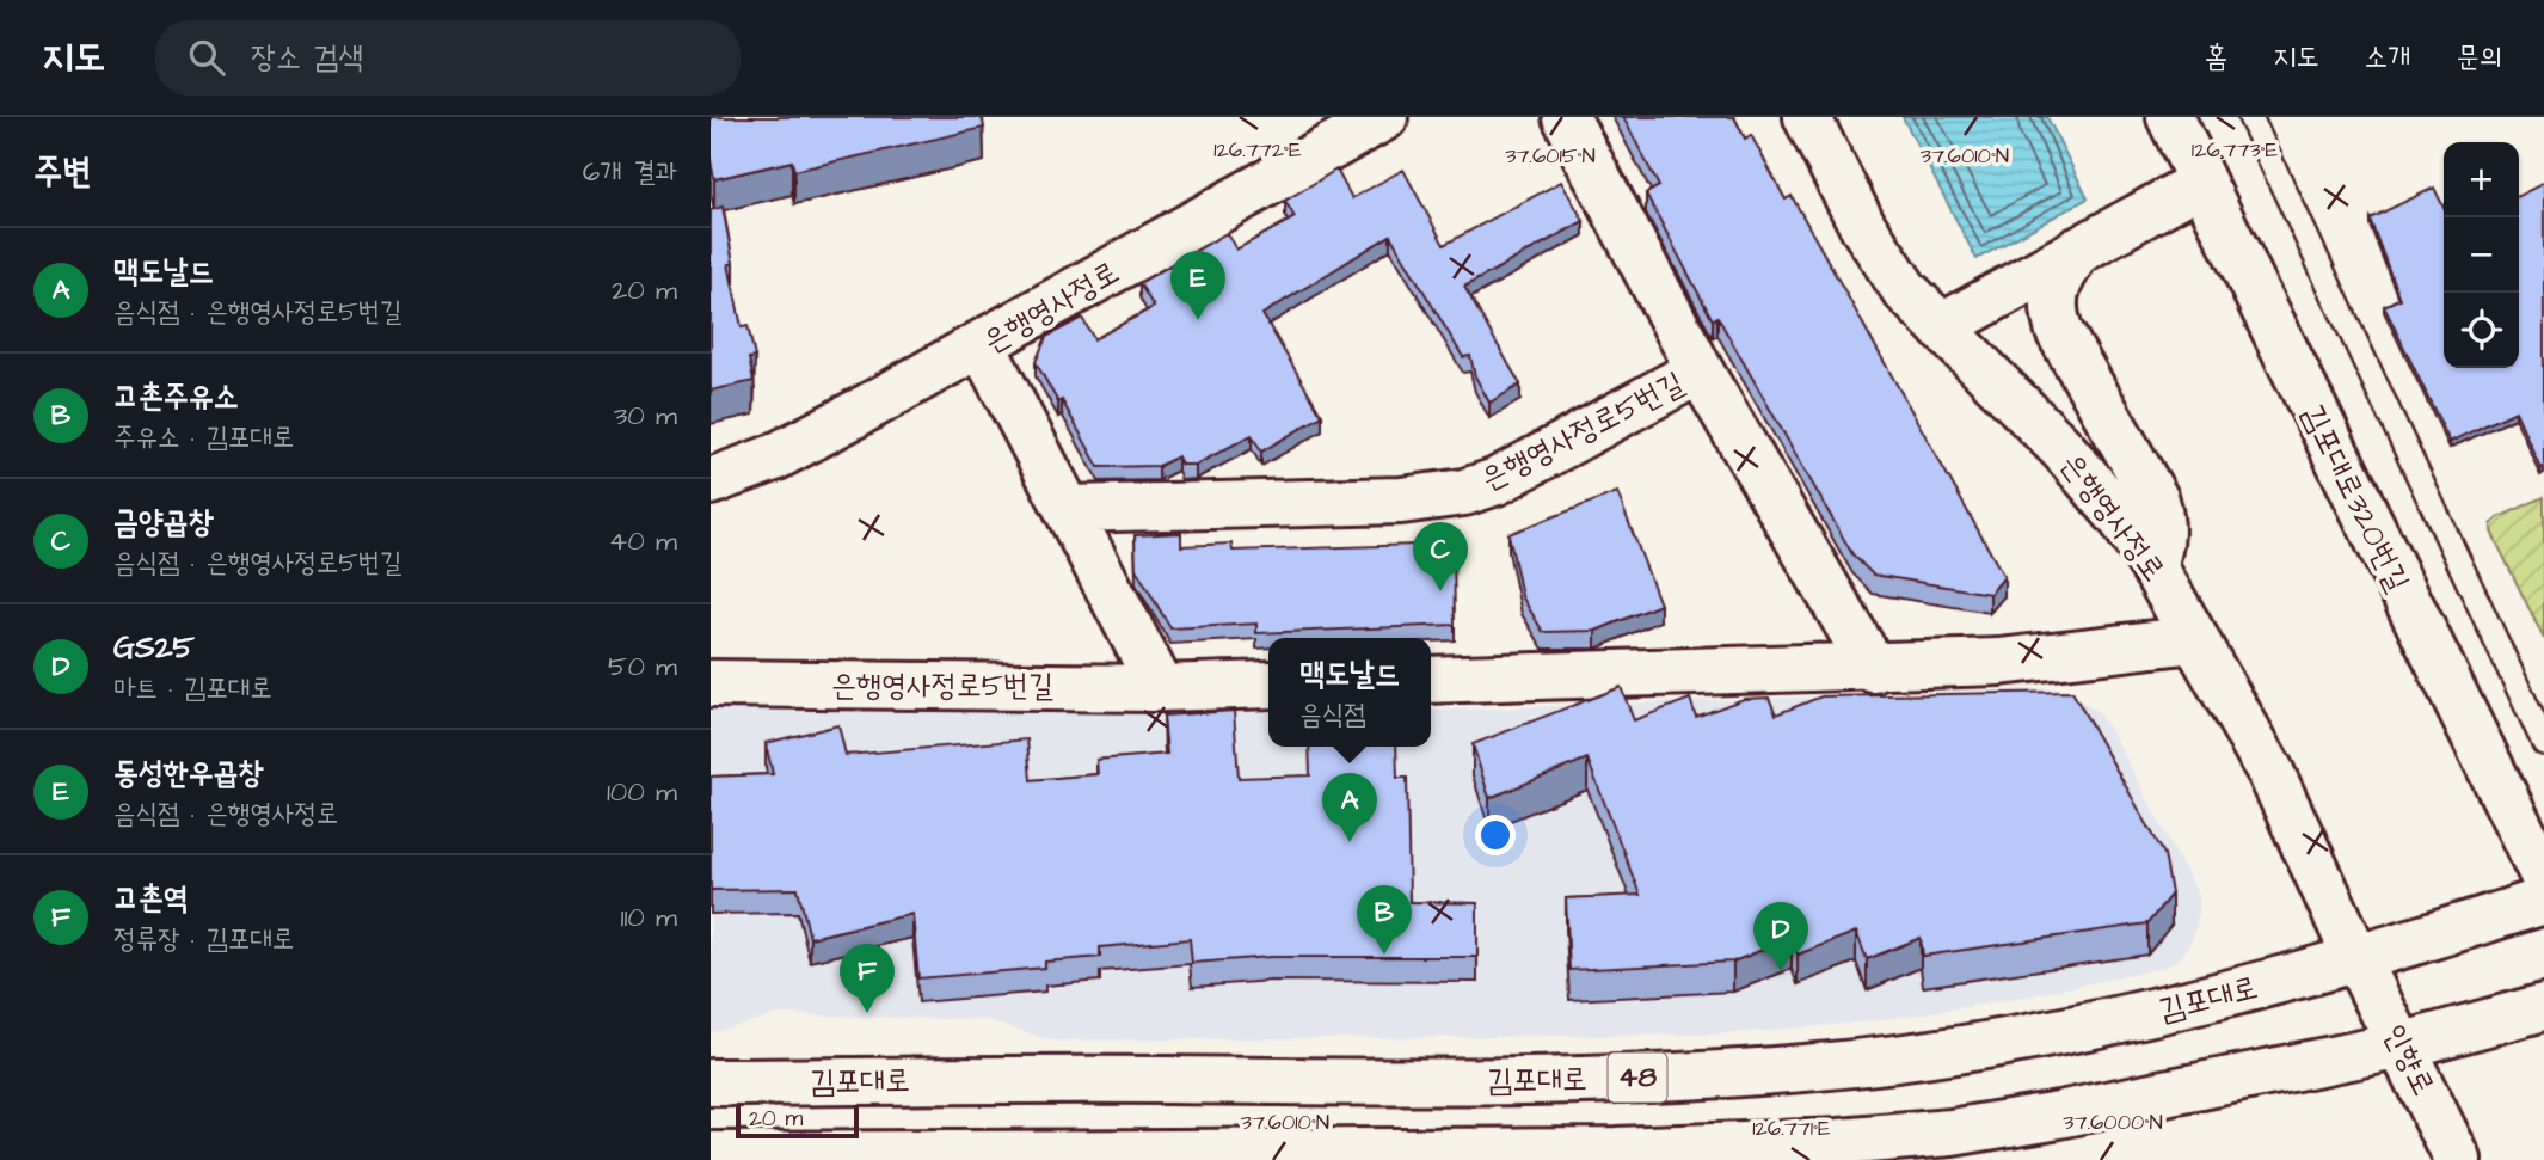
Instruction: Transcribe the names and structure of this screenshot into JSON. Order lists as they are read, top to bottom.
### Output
{
  "streets": {
    "street": [
      "은행영사정로",
      "은행영사정로5번길",
      "김포대로320번길",
      "김포대로",
      "인향로",
      "48"
    ]
  },
  "crossings": [
    ["은행영사정로", "김포대로"],
    ["은행영사정로", "인향로"],
    ["김포대로", "인향로"],
    ["인향로", "48"]
  ],
  "scale_bar": "20 m",
  "page": {
    "header": "지도",
    "search": "장소 검색",
    "nav": [
      "홈",
      "지도",
      "소개",
      "문의"
    ],
    "heading": ["주변", "6개 결과"],
    "map_buttons": ["+", "−"],
    "list": [
      {
        "mark": "A",
        "name": "맥도날드",
        "note": "음식점 · 은행영사정로5번길",
        "value": "20 m"
      },
      {
        "mark": "B",
        "name": "고촌주유소",
        "note": "주유소 · 김포대로",
        "value": "30 m"
      },
      {
        "mark": "C",
        "name": "금양곱창",
        "note": "음식점 · 은행영사정로5번길",
        "value": "40 m"
      },
      {
        "mark": "D",
        "name": "GS25",
        "note": "마트 · 김포대로",
        "value": "50 m"
      },
      {
        "mark": "E",
        "name": "동성한우곱창",
        "note": "음식점 · 은행영사정로",
        "value": "100 m"
      },
      {
        "mark": "F",
        "name": "고촌역",
        "note": "정류장 · 김포대로",
        "value": "110 m"
      }
    ],
    "pins": [
      "E",
      "C",
      "A",
      "B",
      "D",
      "F"
    ],
    "popup": ["맥도날드", "음식점"],
    "scale": "20 m"
  },
  "coordinates": [
    "126.772°E",
    "126.773°E",
    "37.6015°N",
    "37.6010°N",
    "37.6000°N",
    "126.771°E"
  ]
}
